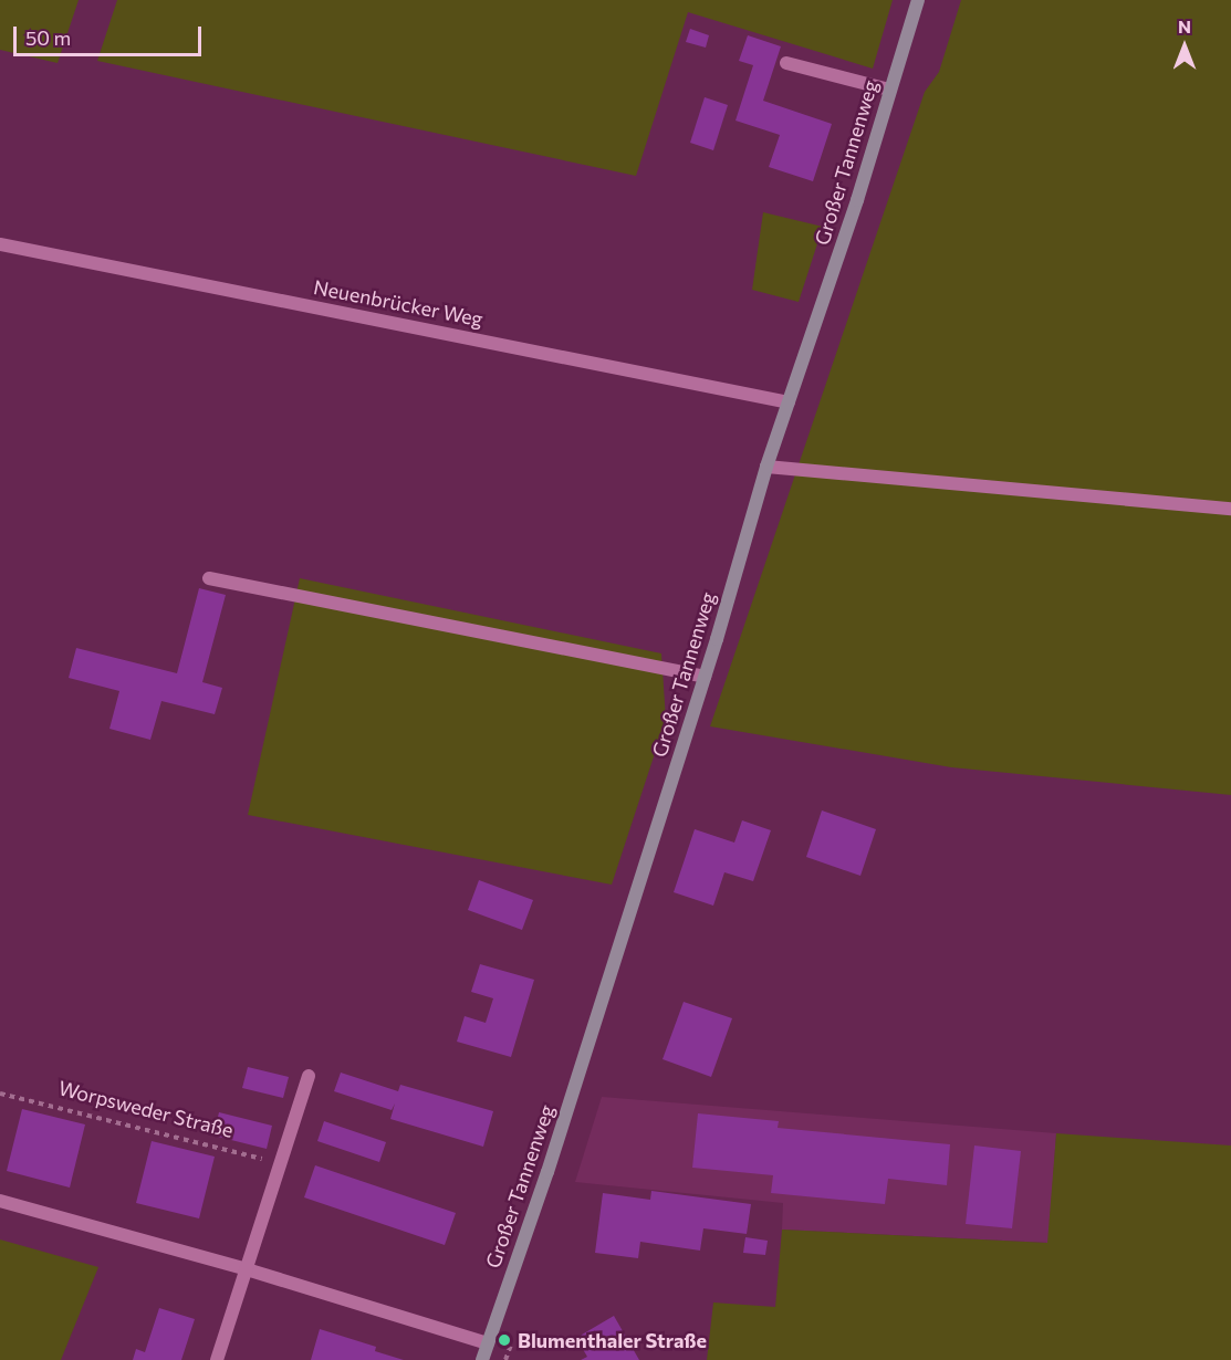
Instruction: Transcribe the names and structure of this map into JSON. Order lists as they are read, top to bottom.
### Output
{
  "streets": {
    "street": ["Großer Tannenweg", "Neuenbrücker Weg"],
    "path": ["Worpsweder Straße"]
  },
  "crossings": [
    ["Großer Tannenweg", "Neuenbrücker Weg"]
  ],
  "places": ["Blumenthaler Straße"],
  "scale_bar": "50 m",
  "north": "top"
}
